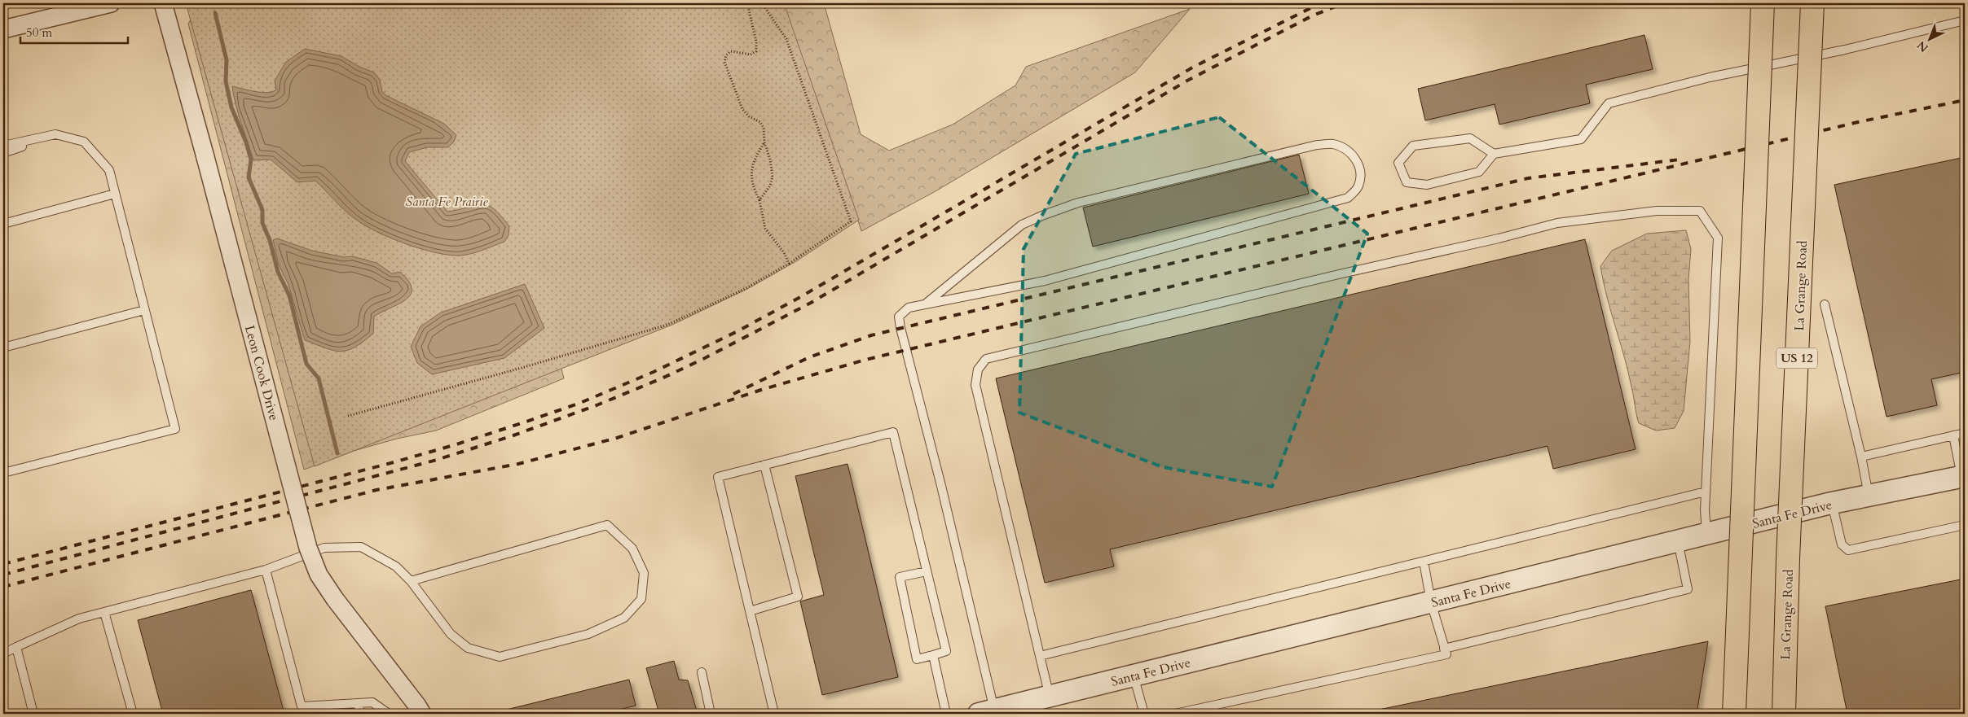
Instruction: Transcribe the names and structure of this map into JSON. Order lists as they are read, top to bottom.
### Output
{
  "streets": {
    "highway": ["La Grange Road", "US 12"],
    "street": ["Leon Cook Drive", "Santa Fe Drive"]
  },
  "parks": ["Santa Fe Prairie"],
  "scale_bar": "50 m",
  "north": "bottom left"
}
